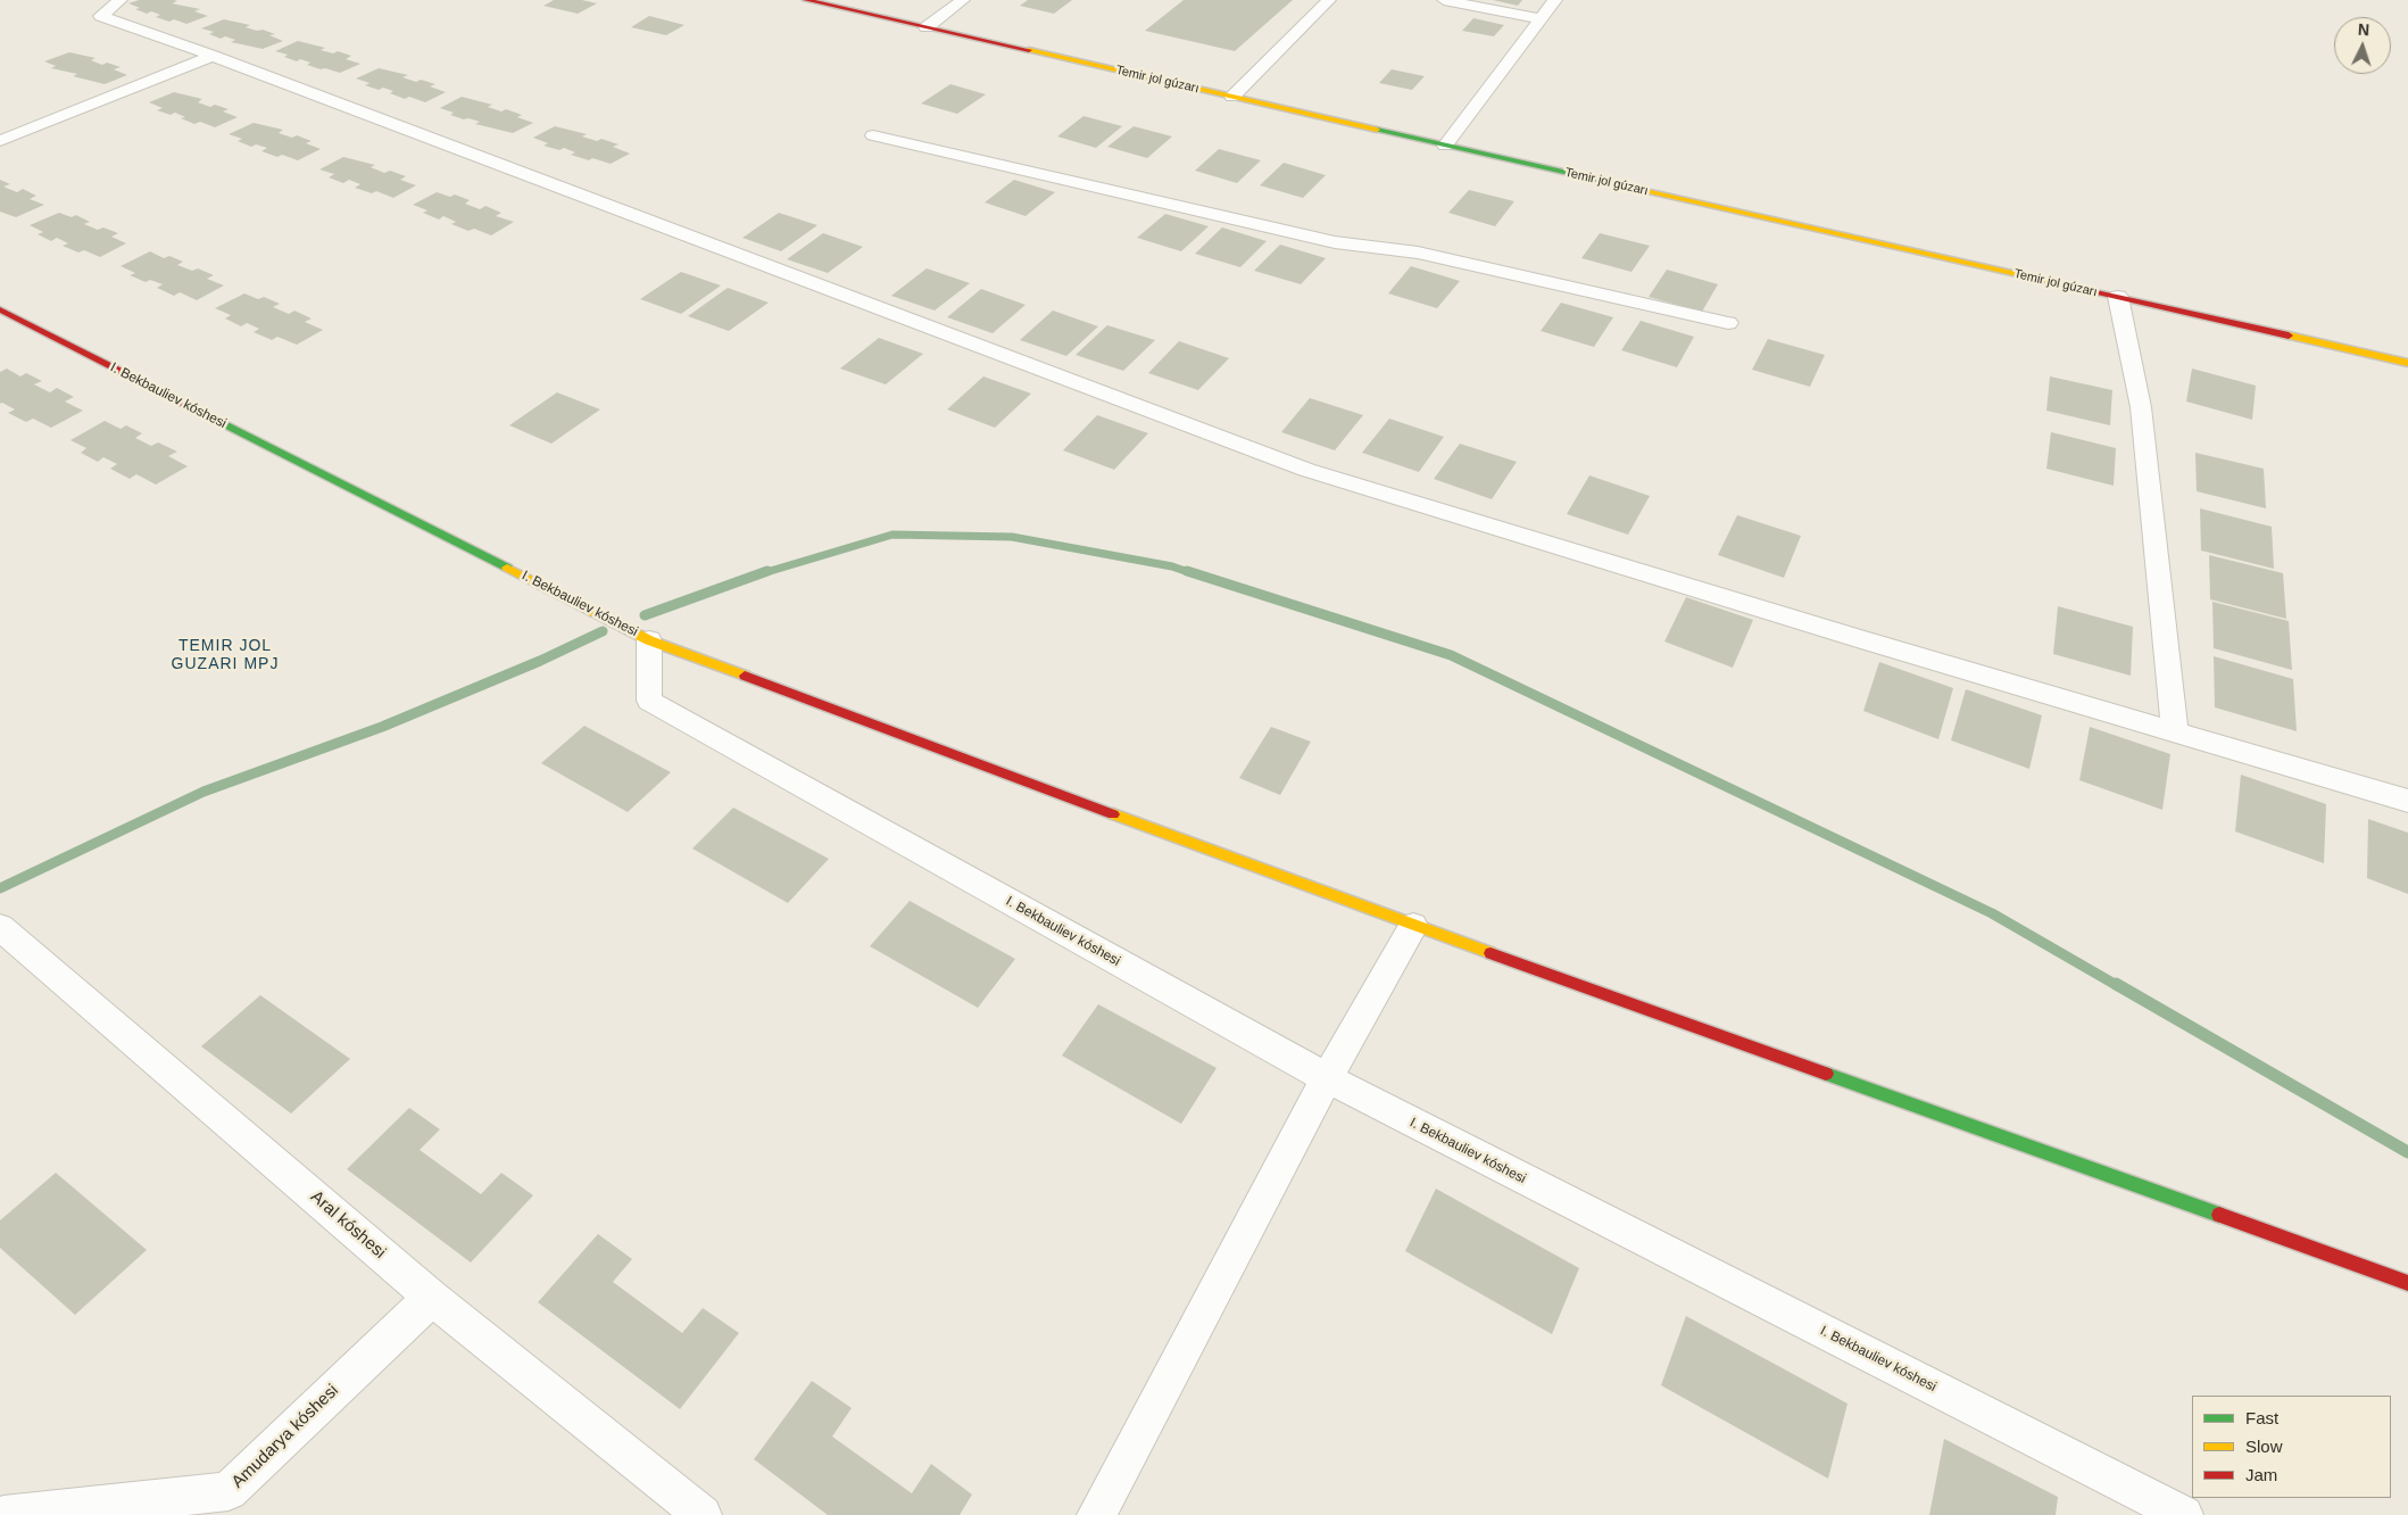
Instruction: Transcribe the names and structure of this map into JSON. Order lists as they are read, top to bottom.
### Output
{
  "streets": {
    "street": [
      "Temir jol gúzarı",
      "I. Bekbauliev kóshesi",
      "Aral kóshesi",
      "Amudarya kóshesi"
    ]
  },
  "crossings": [
    ["Aral kóshesi", "Amudarya kóshesi"]
  ],
  "districts": ["TEMIR JOL GUZARI MPJ"],
  "legend": ["Fast", "Slow", "Jam"],
  "north": "top"
}
